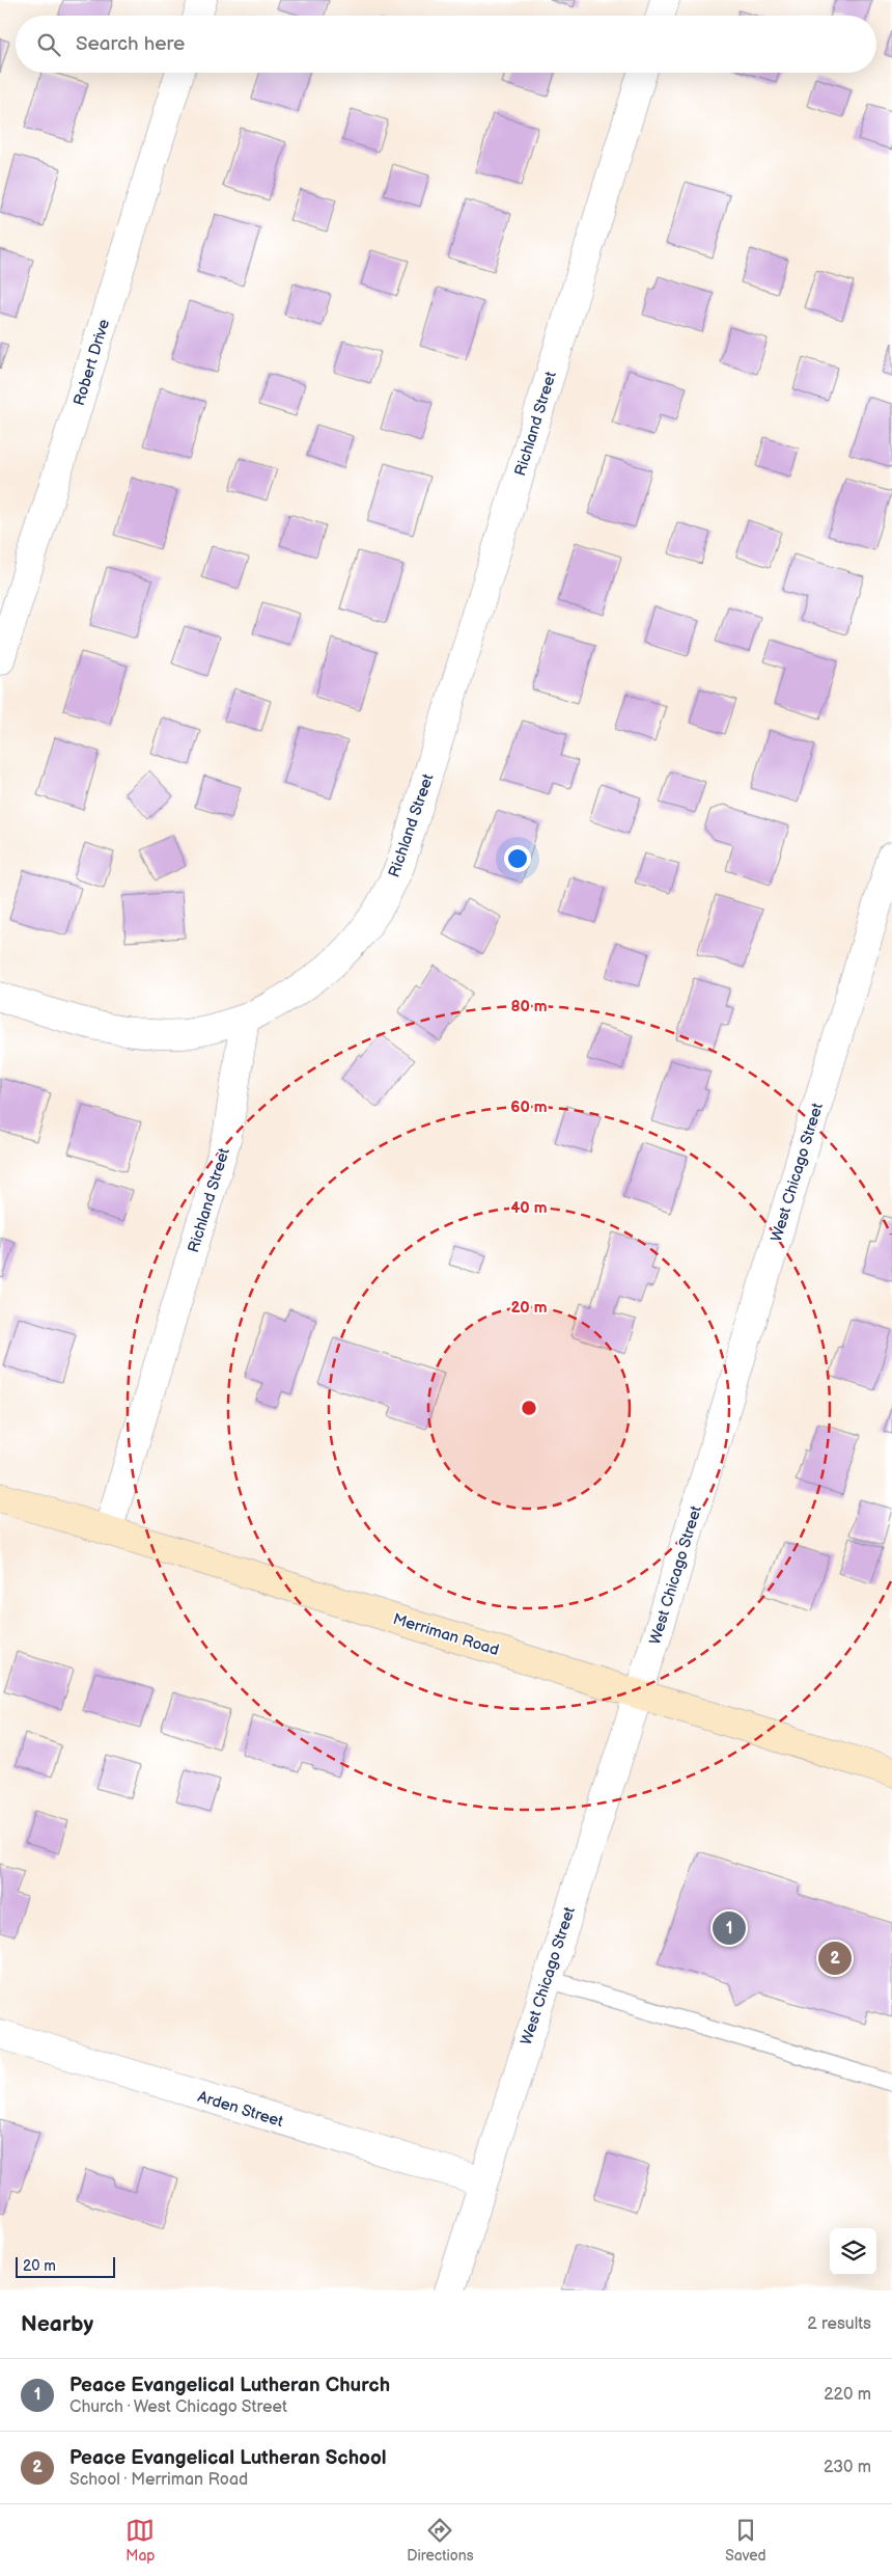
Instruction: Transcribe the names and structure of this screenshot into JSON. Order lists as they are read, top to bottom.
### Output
{
  "streets": {
    "main road": ["Merriman Road"],
    "street": [
      "Robert Drive",
      "Richland Street",
      "West Chicago Street",
      "Arden Street"
    ]
  },
  "crossings": [
    ["Richland Street", "Merriman Road"],
    ["West Chicago Street", "Merriman Road"],
    ["West Chicago Street", "Arden Street"]
  ],
  "scale_bar": "20 m",
  "page": {
    "search": "Search here",
    "pins": ["1", "2"],
    "scale": "20 m",
    "heading": ["Nearby", "2 results"],
    "list": [
      {
        "mark": "1",
        "name": "Peace Evangelical Lutheran Church",
        "note": "Church · West Chicago Street",
        "value": "220 m"
      },
      {
        "mark": "2",
        "name": "Peace Evangelical Lutheran School",
        "note": "School · Merriman Road",
        "value": "230 m"
      }
    ],
    "nav": ["Map", "Directions", "Saved"]
  },
  "rings": [
    "80 m",
    "60 m",
    "40 m",
    "20 m"
  ]
}
